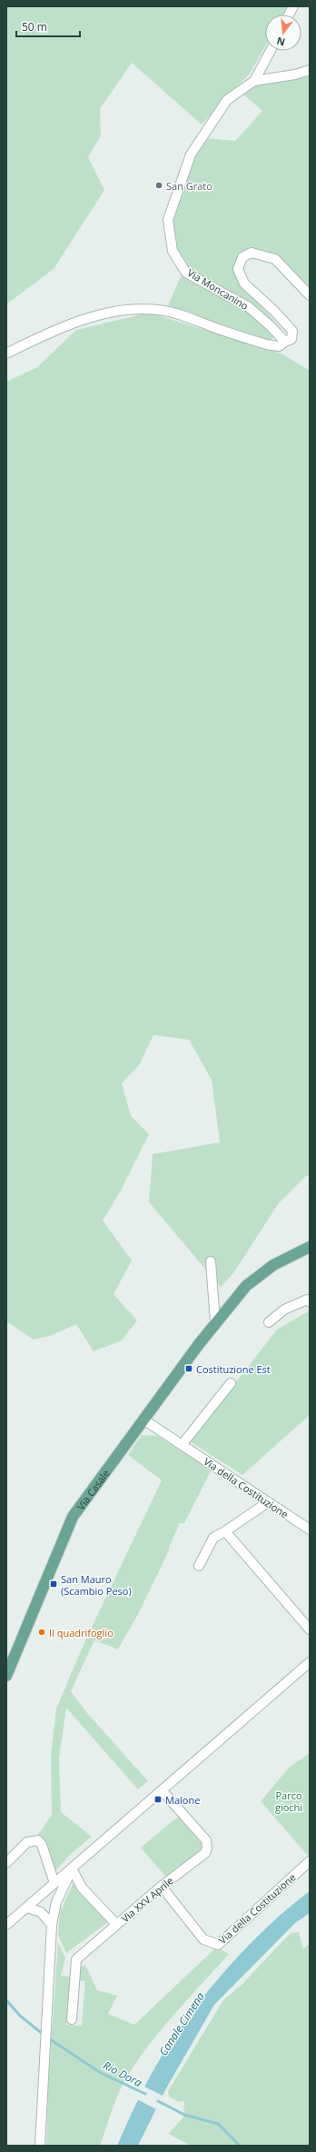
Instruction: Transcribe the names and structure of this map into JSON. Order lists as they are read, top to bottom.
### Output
{
  "streets": {
    "main road": ["Via Casale"],
    "street": ["Via Moncanino", "Via della Costituzione", "Via XXV Aprile"]
  },
  "crossings": [
    ["Via della Costituzione", "Via Casale"],
    ["Via della Costituzione", "Via XXV Aprile"]
  ],
  "water": ["Canale Cimena", "Rio Dora"],
  "parks": ["Parco giochi"],
  "places": {
    "other": ["San Grato", "Il quadrifoglio"],
    "transit": ["Costituzione Est", "San Mauro (Scambio Peso)", "Malone"]
  },
  "scale_bar": "50 m",
  "north": "bottom"
}
